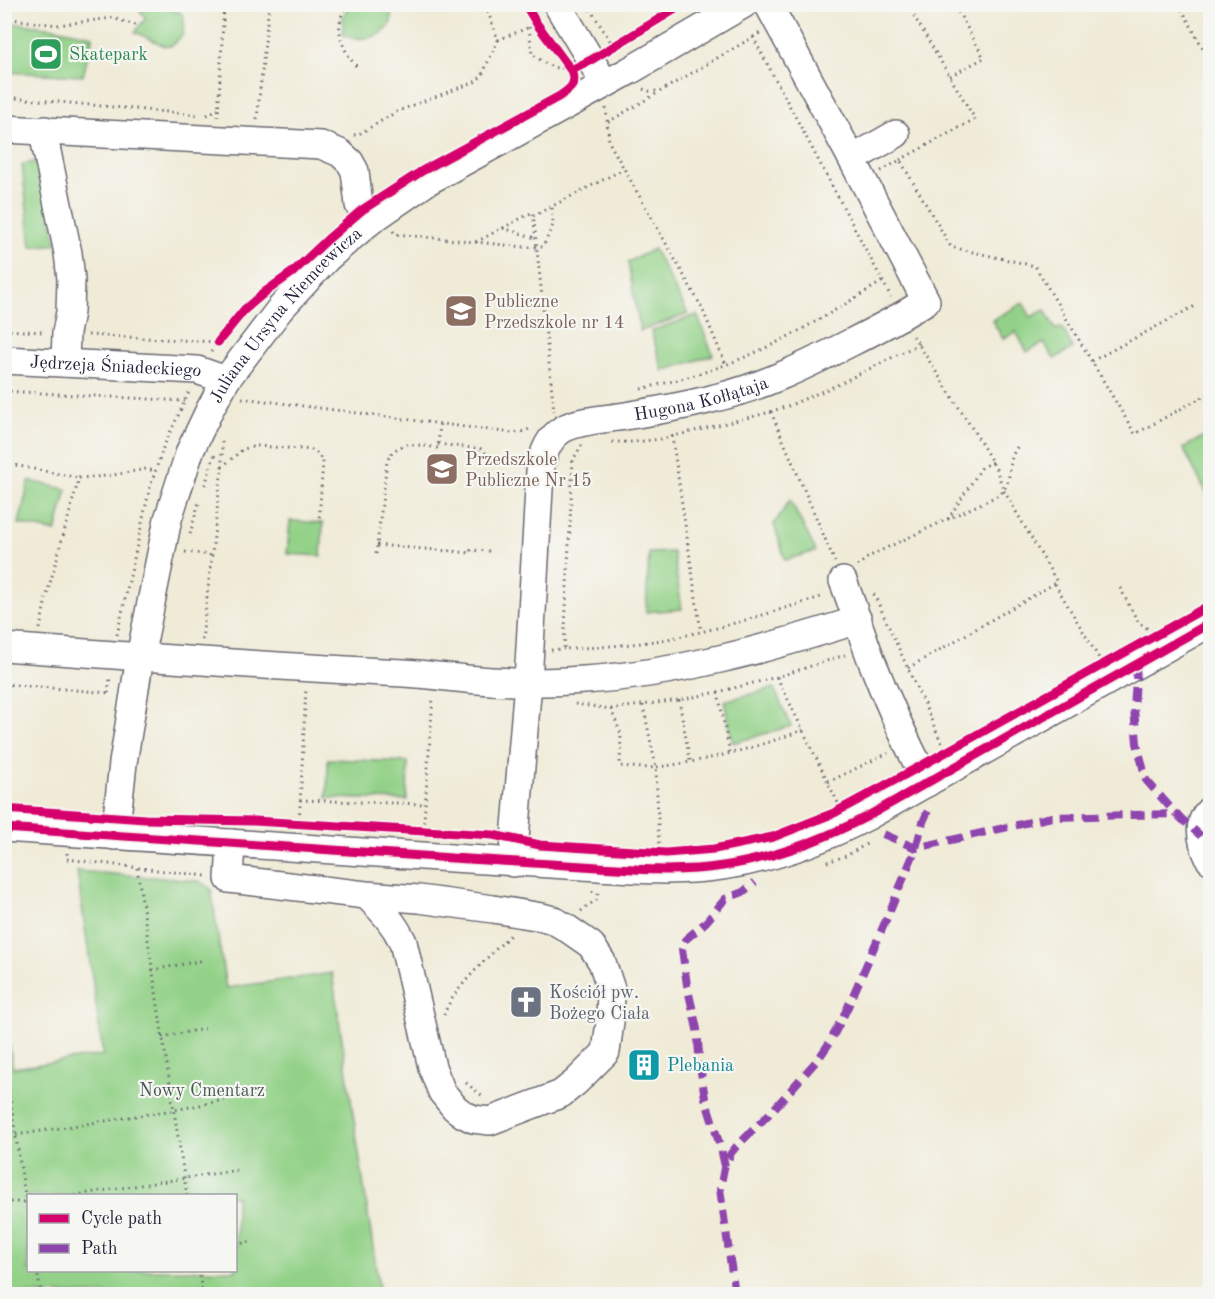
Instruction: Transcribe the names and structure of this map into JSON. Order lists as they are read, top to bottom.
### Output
{
  "streets": {
    "street": ["Juliana Ursyna Niemcewicza", "Jędrzeja Śniadeckiego", "Hugona Kołłątaja"]
  },
  "crossings": [
    ["Juliana Ursyna Niemcewicza", "Jędrzeja Śniadeckiego"]
  ],
  "parks": ["Nowy Cmentarz"],
  "places": {
    "sports": ["Skatepark"],
    "school or university": ["Publiczne Przedszkole nr 14", "Przedszkole Publiczne Nr 15"],
    "church": ["Kościół pw. Bożego Ciała"],
    "building": ["Plebania"]
  },
  "legend": ["Cycle path", "Path"]
}
